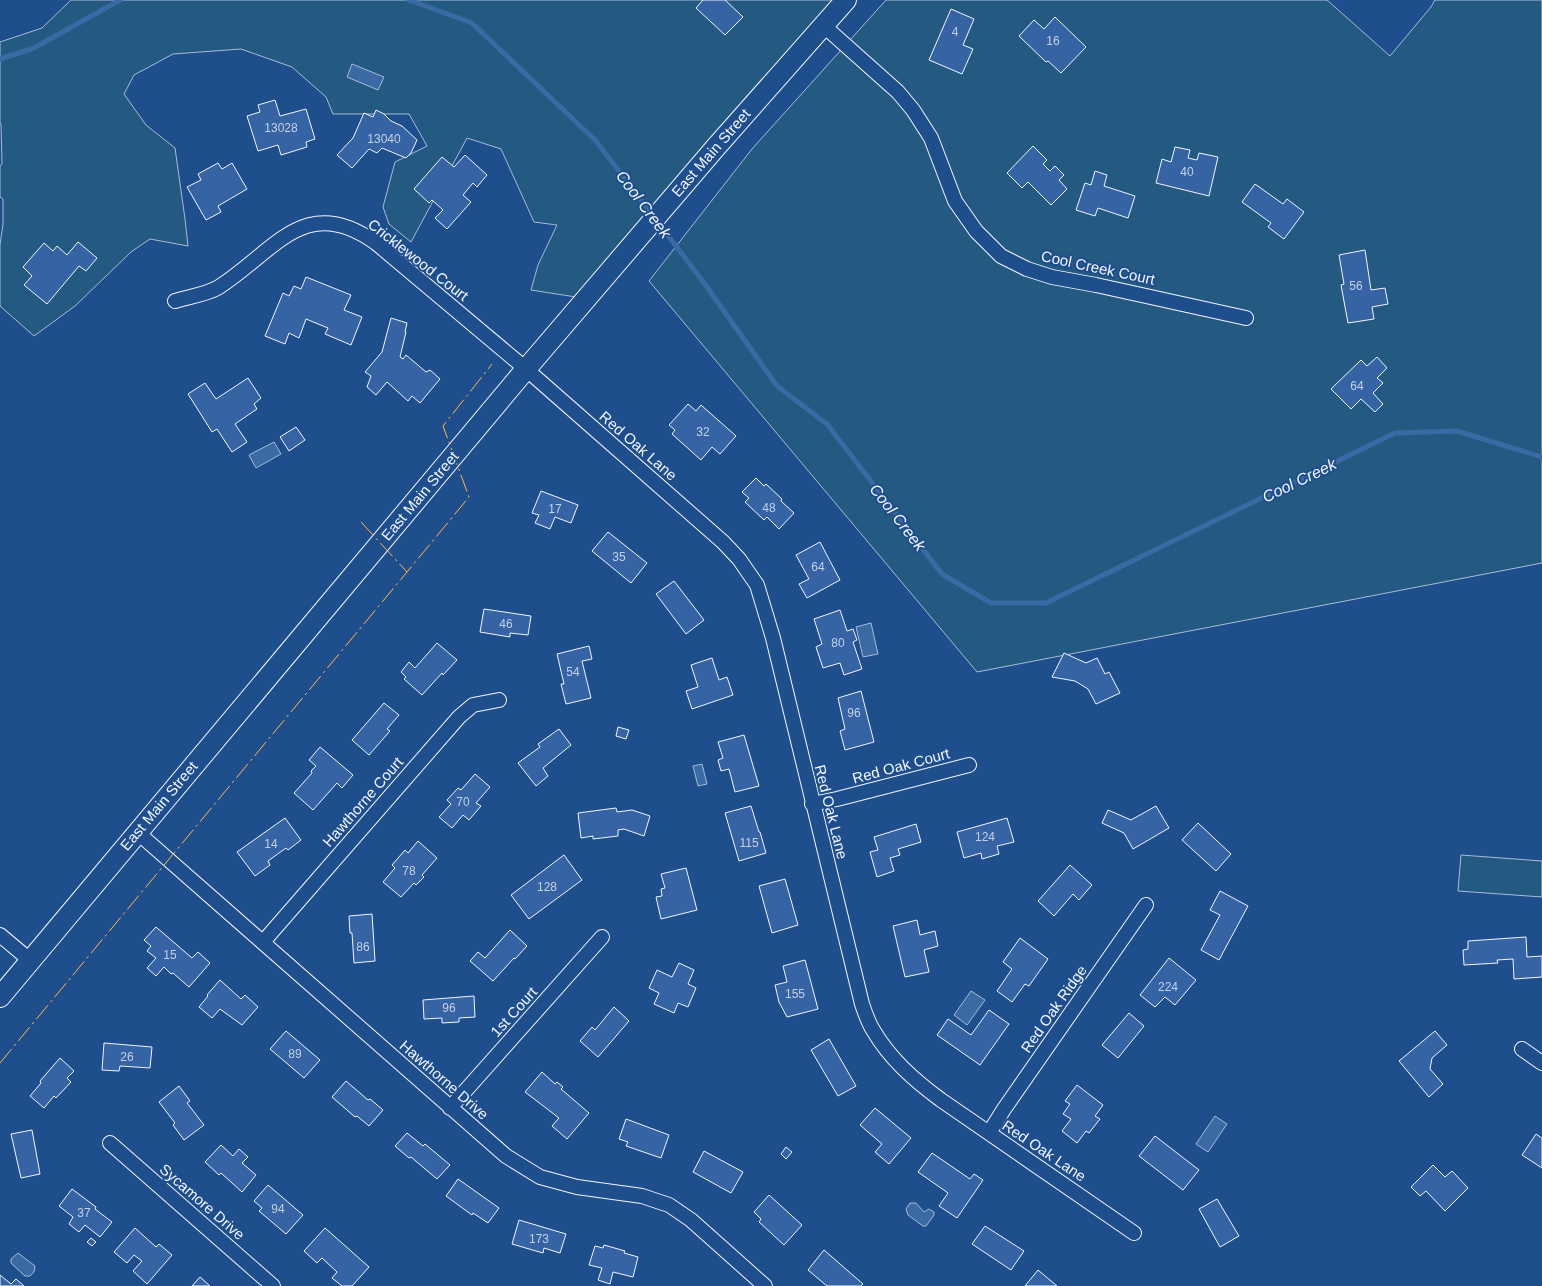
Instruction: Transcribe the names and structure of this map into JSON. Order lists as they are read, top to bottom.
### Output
{
  "streets": {
    "main road": ["East Main Street"],
    "street": [
      "Cricklewood Court",
      "Cool Creek Court",
      "Red Oak Lane",
      "Red Oak Court",
      "Hawthorne Court",
      "Red Oak Ridge",
      "1st Court",
      "Hawthorne Drive",
      "Sycamore Drive"
    ]
  },
  "crossings": [
    ["East Main Street", "Cricklewood Court"],
    ["East Main Street", "Cool Creek Court"],
    ["East Main Street", "Red Oak Lane"],
    ["East Main Street", "Hawthorne Drive"],
    ["Cricklewood Court", "Red Oak Lane"],
    ["Red Oak Lane", "Red Oak Court"],
    ["Red Oak Lane", "Red Oak Ridge"],
    ["Hawthorne Court", "Hawthorne Drive"],
    ["1st Court", "Hawthorne Drive"]
  ],
  "water": ["Cool Creek"],
  "house_numbers": [
    "4",
    "16",
    "13028",
    "13040",
    "40",
    "56",
    "64",
    "32",
    "48",
    "17",
    "35",
    "64",
    "46",
    "80",
    "54",
    "96",
    "70",
    "124",
    "115",
    "14",
    "78",
    "128",
    "86",
    "15",
    "224",
    "155",
    "96",
    "89",
    "26",
    "94",
    "37",
    "173"
  ]
}
